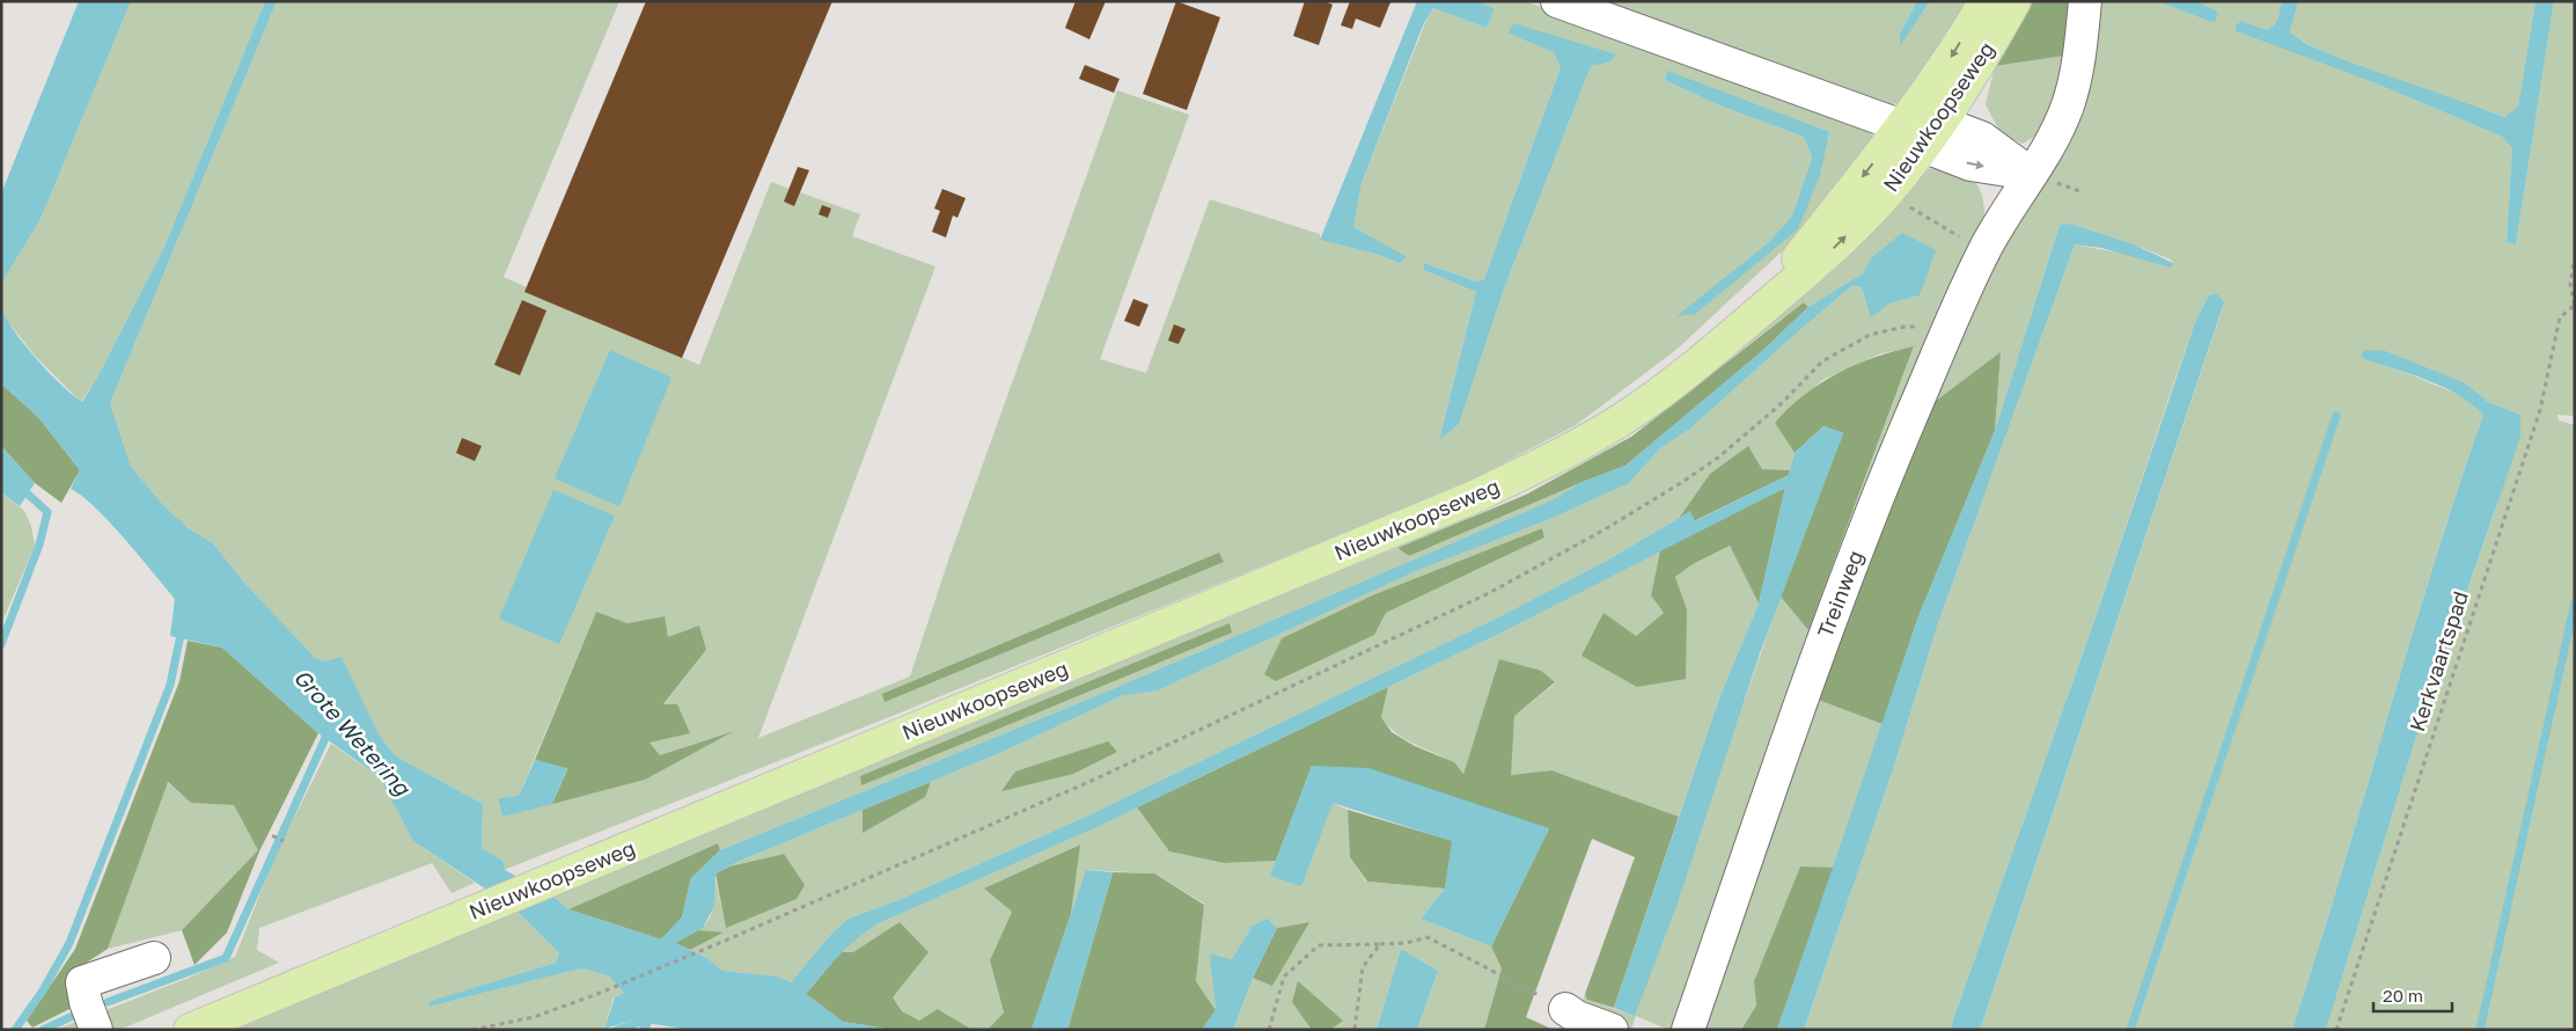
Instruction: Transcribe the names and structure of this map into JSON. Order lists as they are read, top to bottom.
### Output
{
  "streets": {
    "main road": ["Nieuwkoopseweg"],
    "street": ["Treinweg"],
    "path": ["Kerkvaartspad"]
  },
  "water": ["Grote Wetering"],
  "scale_bar": "20 m"
}
